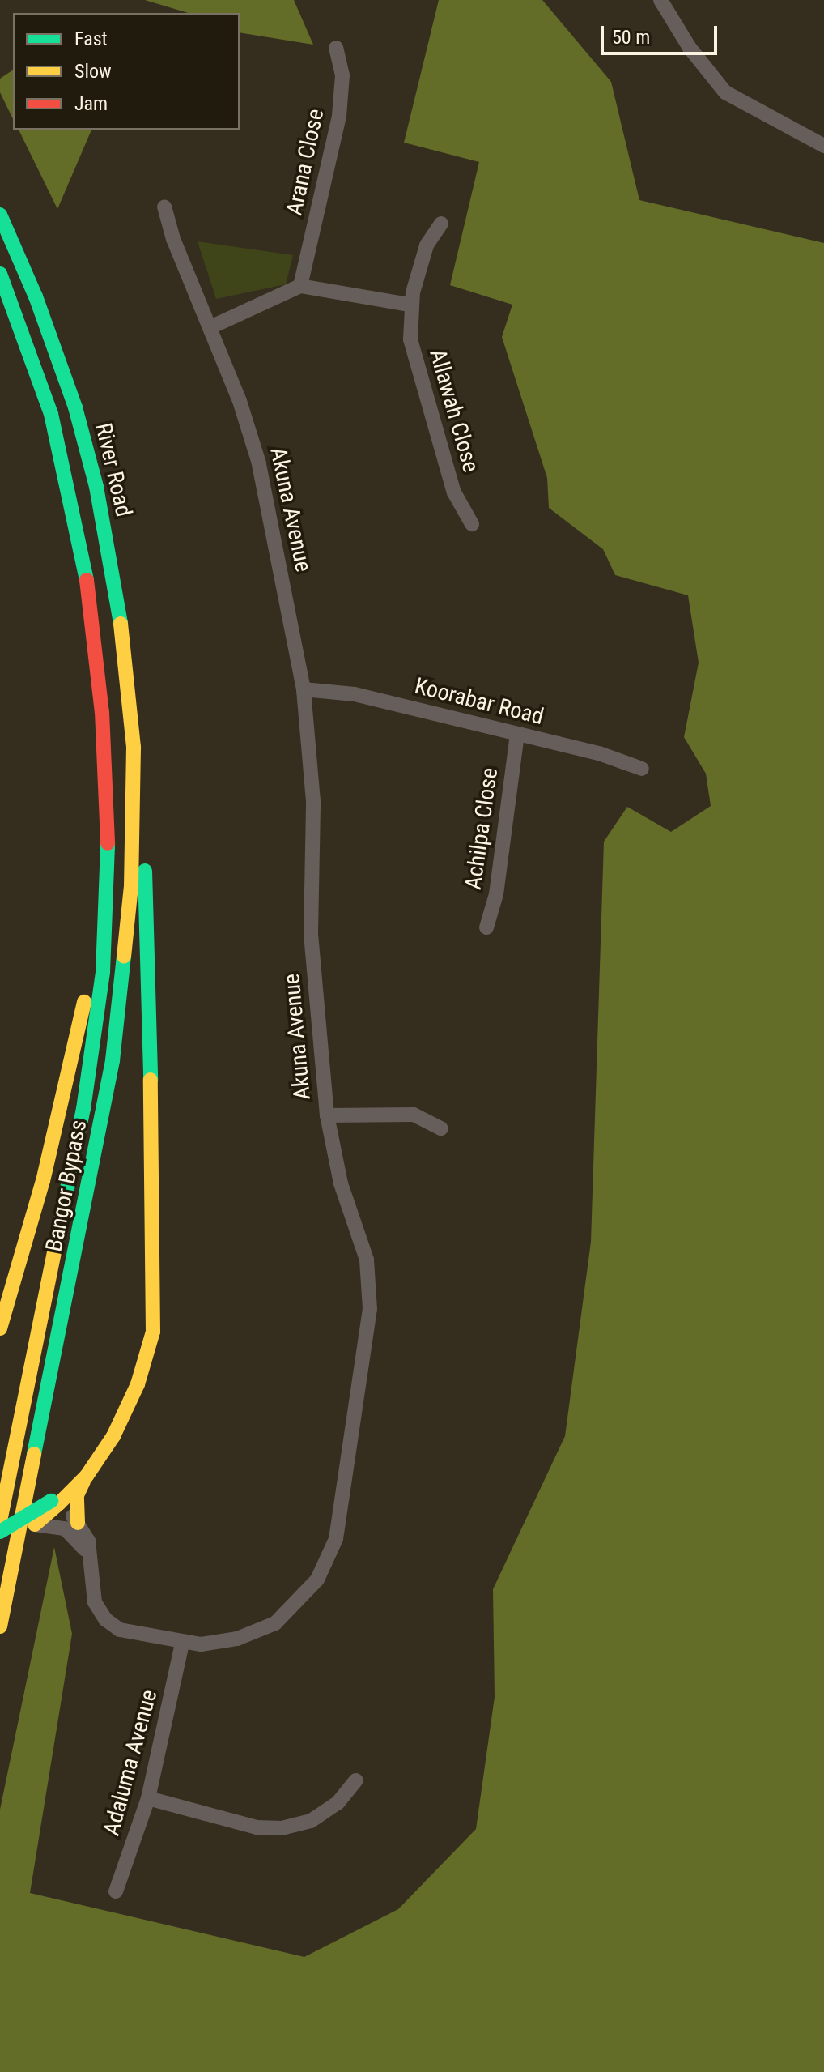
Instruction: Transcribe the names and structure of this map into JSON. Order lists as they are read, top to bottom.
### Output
{
  "streets": {
    "main road": ["River Road", "Bangor Bypass"],
    "street": [
      "Arana Close",
      "Allawah Close",
      "Akuna Avenue",
      "Koorabar Road",
      "Achilpa Close",
      "Adaluma Avenue"
    ]
  },
  "crossings": [
    ["River Road", "Bangor Bypass"],
    ["Akuna Avenue", "Koorabar Road"],
    ["Akuna Avenue", "Adaluma Avenue"],
    ["Koorabar Road", "Achilpa Close"]
  ],
  "legend": ["Fast", "Slow", "Jam"],
  "scale_bar": "50 m"
}
